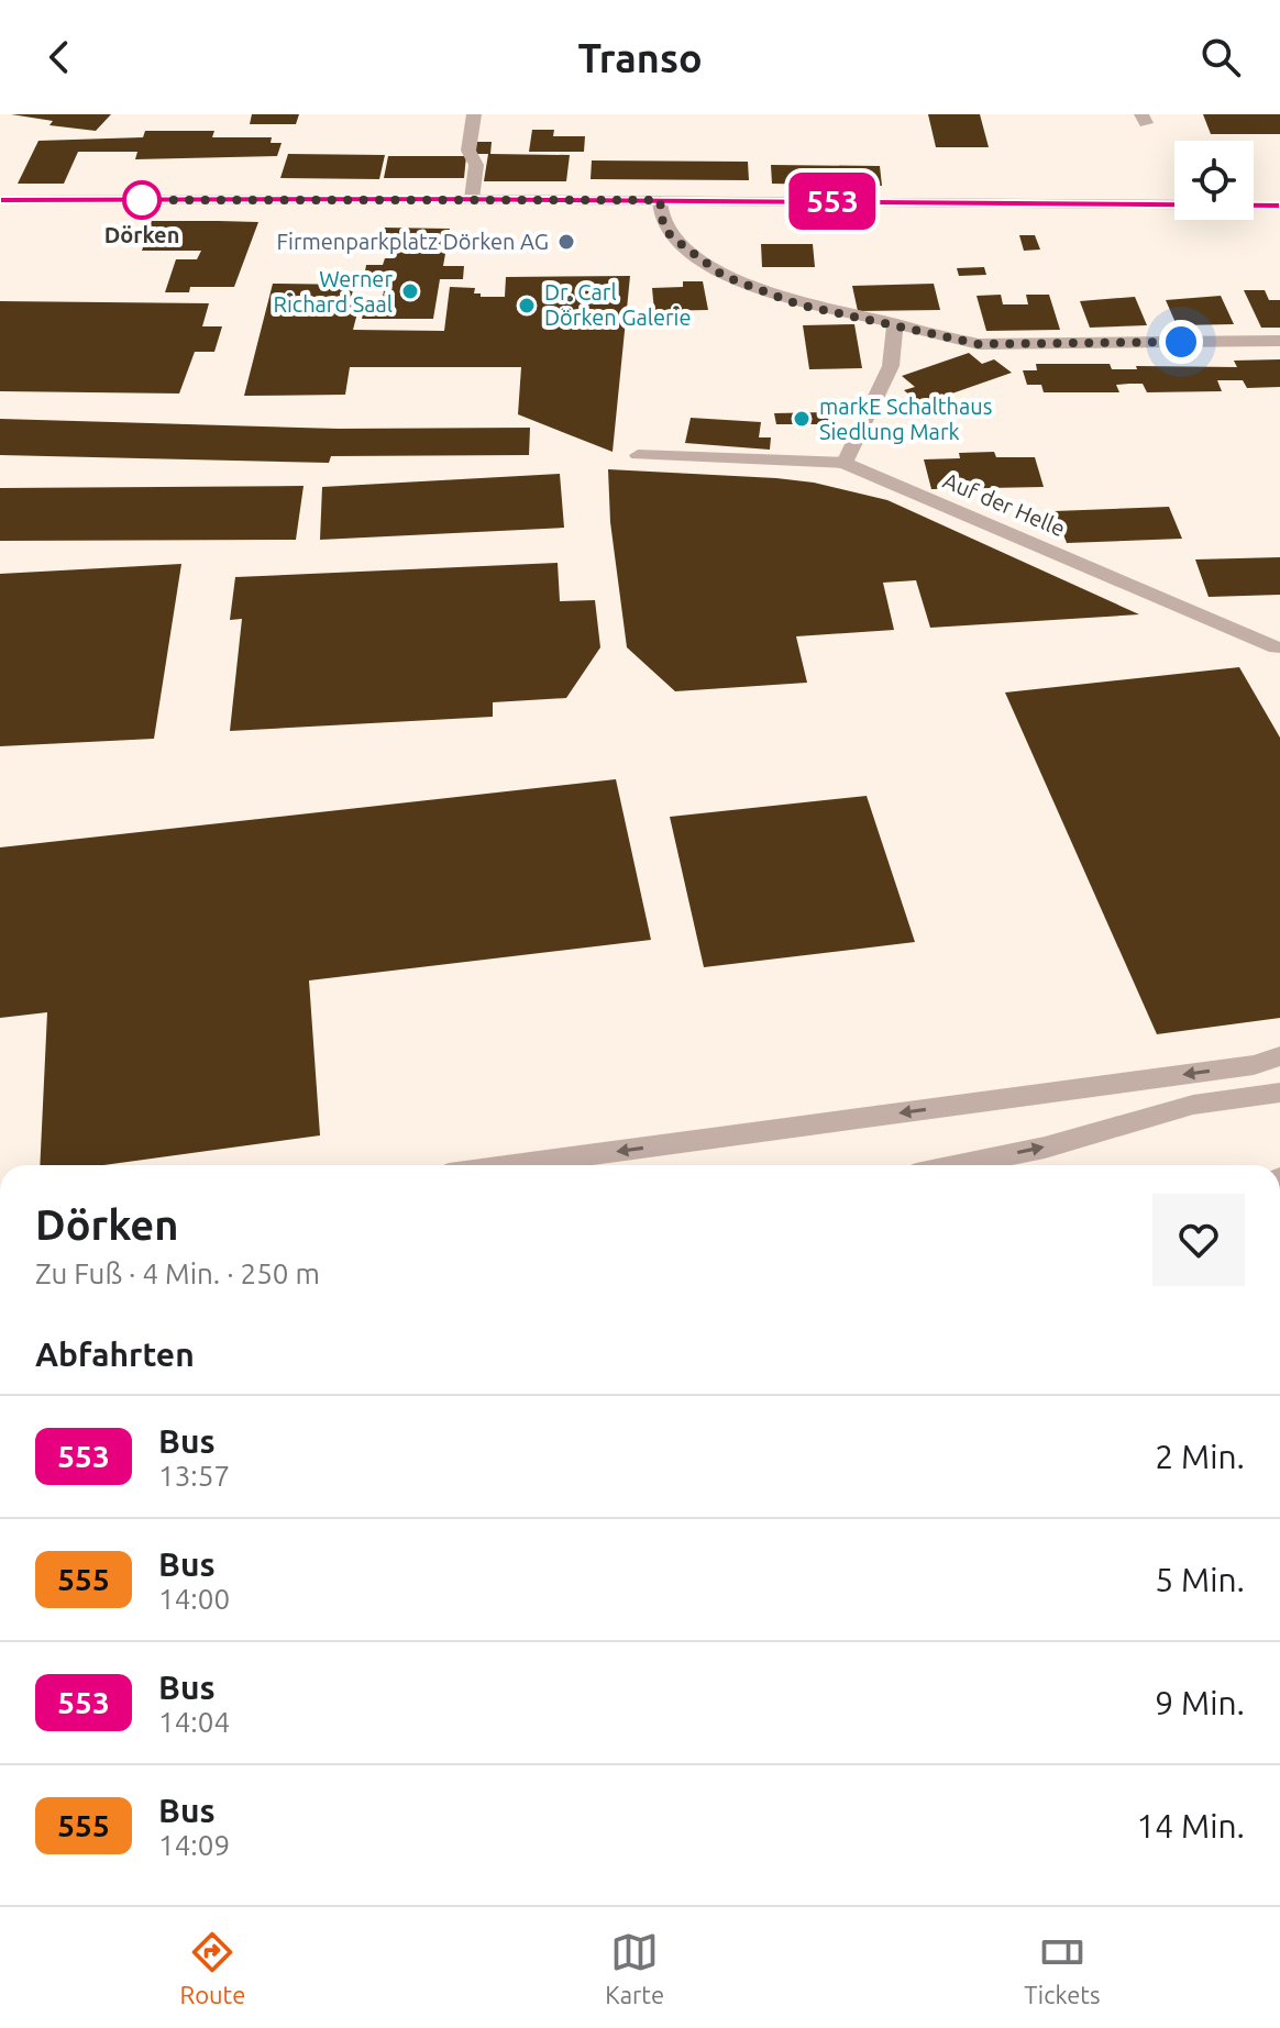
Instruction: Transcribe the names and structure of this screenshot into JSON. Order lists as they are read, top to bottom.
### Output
{
  "streets": {
    "street": ["Auf der Helle"]
  },
  "places": [
    "Dörken",
    "Firmenparkplatz Dörken AG",
    "Werner Richard Saal",
    "Dr. Carl Dörken Galerie",
    "markE Schalthaus Siedlung Mark"
  ],
  "lines": ["bus line 553"],
  "page": {
    "header": "Transo",
    "on_map": "553",
    "heading": [
      ["Dörken", "Zu Fuß · 4 Min. · 250 m"],
      "Abfahrten"
    ],
    "list": [
      {
        "mark": "553",
        "name": "Bus",
        "note": "13:57",
        "value": "2 Min."
      },
      {
        "mark": "555",
        "name": "Bus",
        "note": "14:00",
        "value": "5 Min."
      },
      {
        "mark": "553",
        "name": "Bus",
        "note": "14:04",
        "value": "9 Min."
      },
      {
        "mark": "555",
        "name": "Bus",
        "note": "14:09",
        "value": "14 Min."
      }
    ],
    "tabs": ["Route", "Karte", "Tickets"]
  }
}
